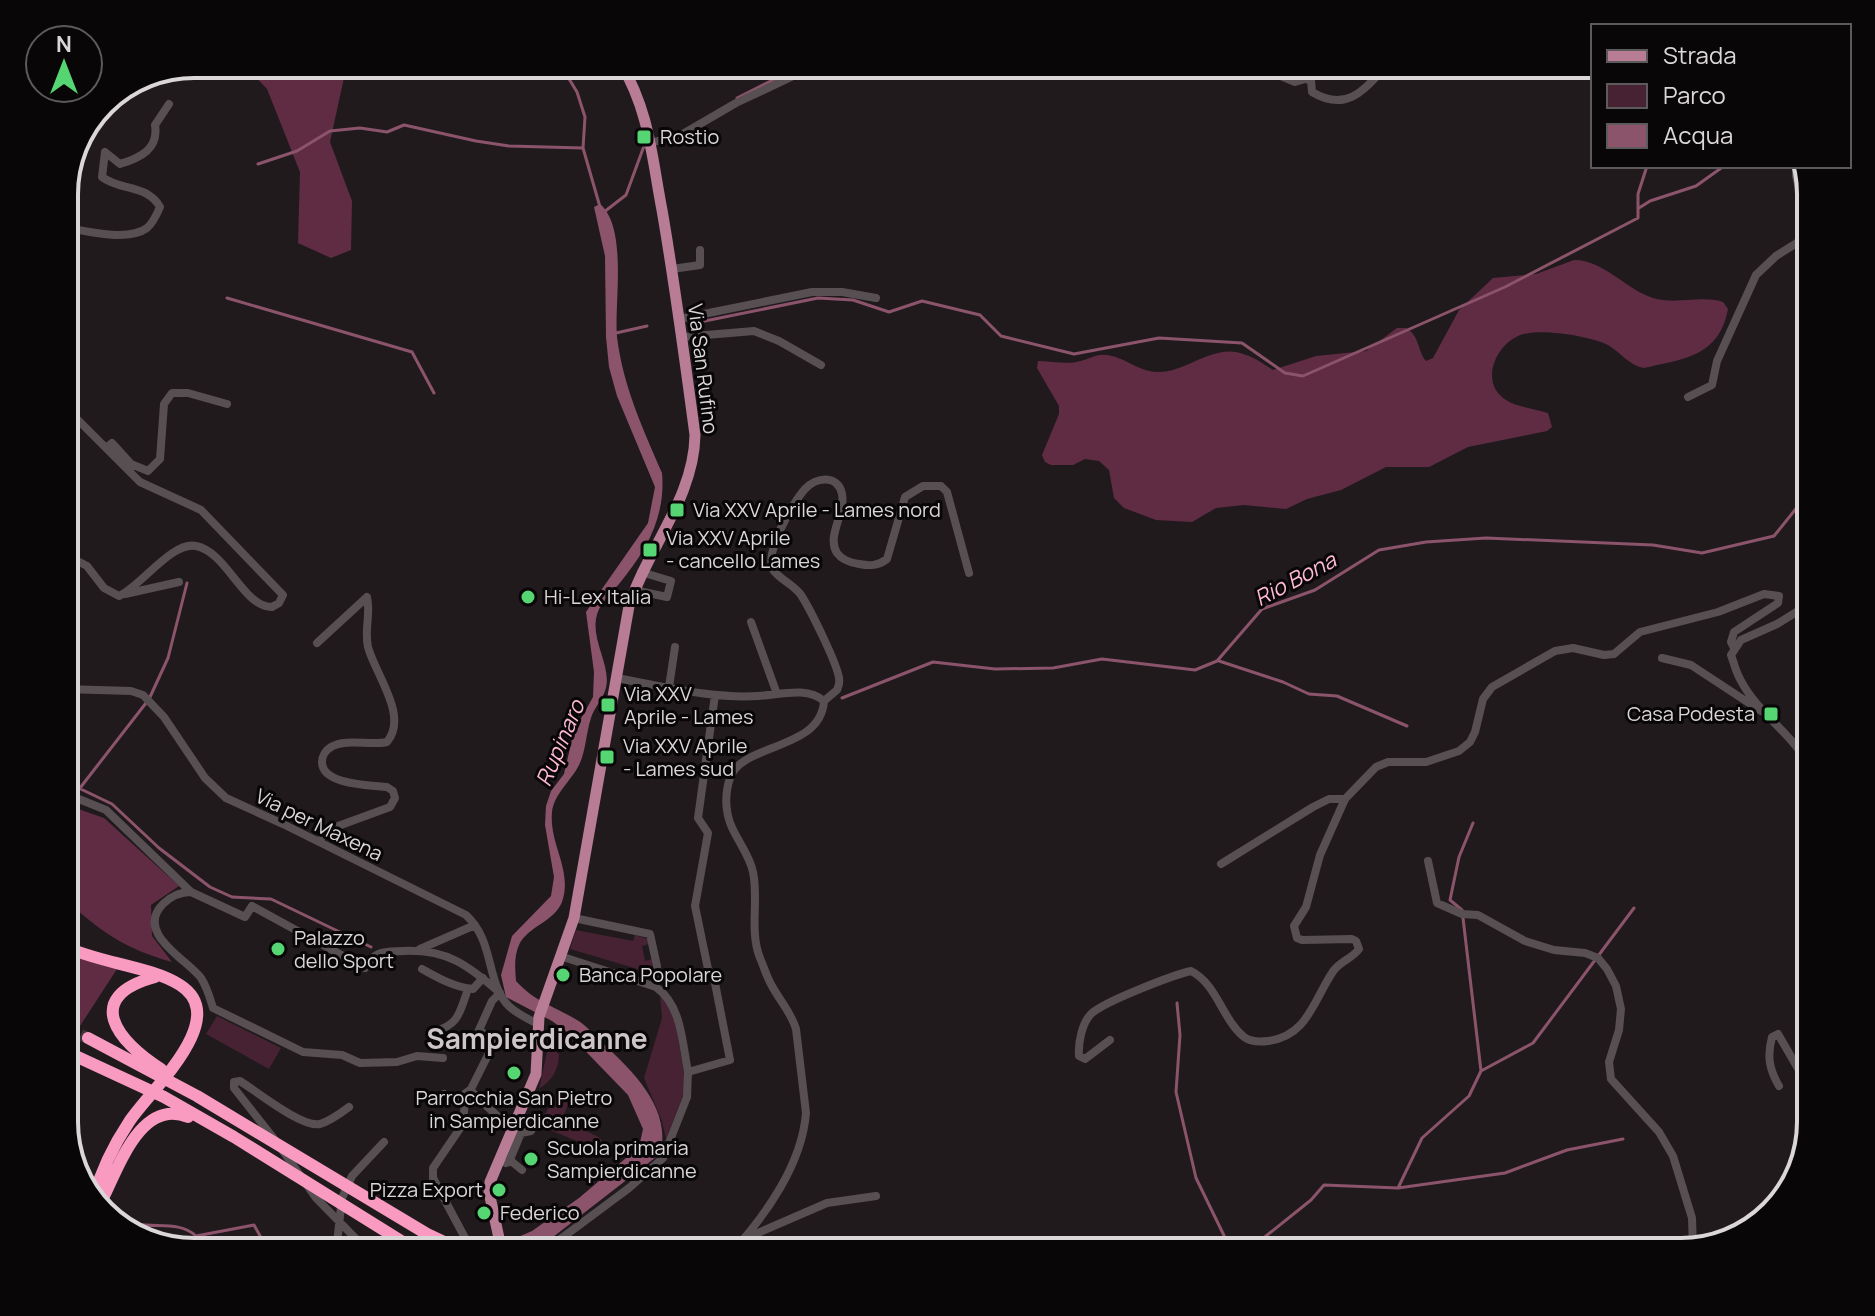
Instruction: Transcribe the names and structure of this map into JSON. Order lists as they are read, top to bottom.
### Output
{
  "streets": {
    "main road": ["Via San Rufino"],
    "street": ["Via per Maxena"]
  },
  "districts": ["Sampierdicanne"],
  "water": ["Rio Bona", "Rupinaro"],
  "places": {
    "transit": [
      "Rostio",
      "Via XXV Aprile - Lames nord",
      "Via XXV Aprile - cancello Lames",
      "Via XXV Aprile - Lames",
      "Casa Podesta",
      "Via XXV Aprile - Lames sud"
    ],
    "other": [
      "Hi-Lex Italia",
      "Palazzo dello Sport",
      "Banca Popolare",
      "Parrocchia San Pietro in Sampierdicanne",
      "Scuola primaria Sampierdicanne",
      "Pizza Export",
      "Federico"
    ]
  },
  "legend": ["Strada", "Parco", "Acqua"],
  "north": "top"
}
